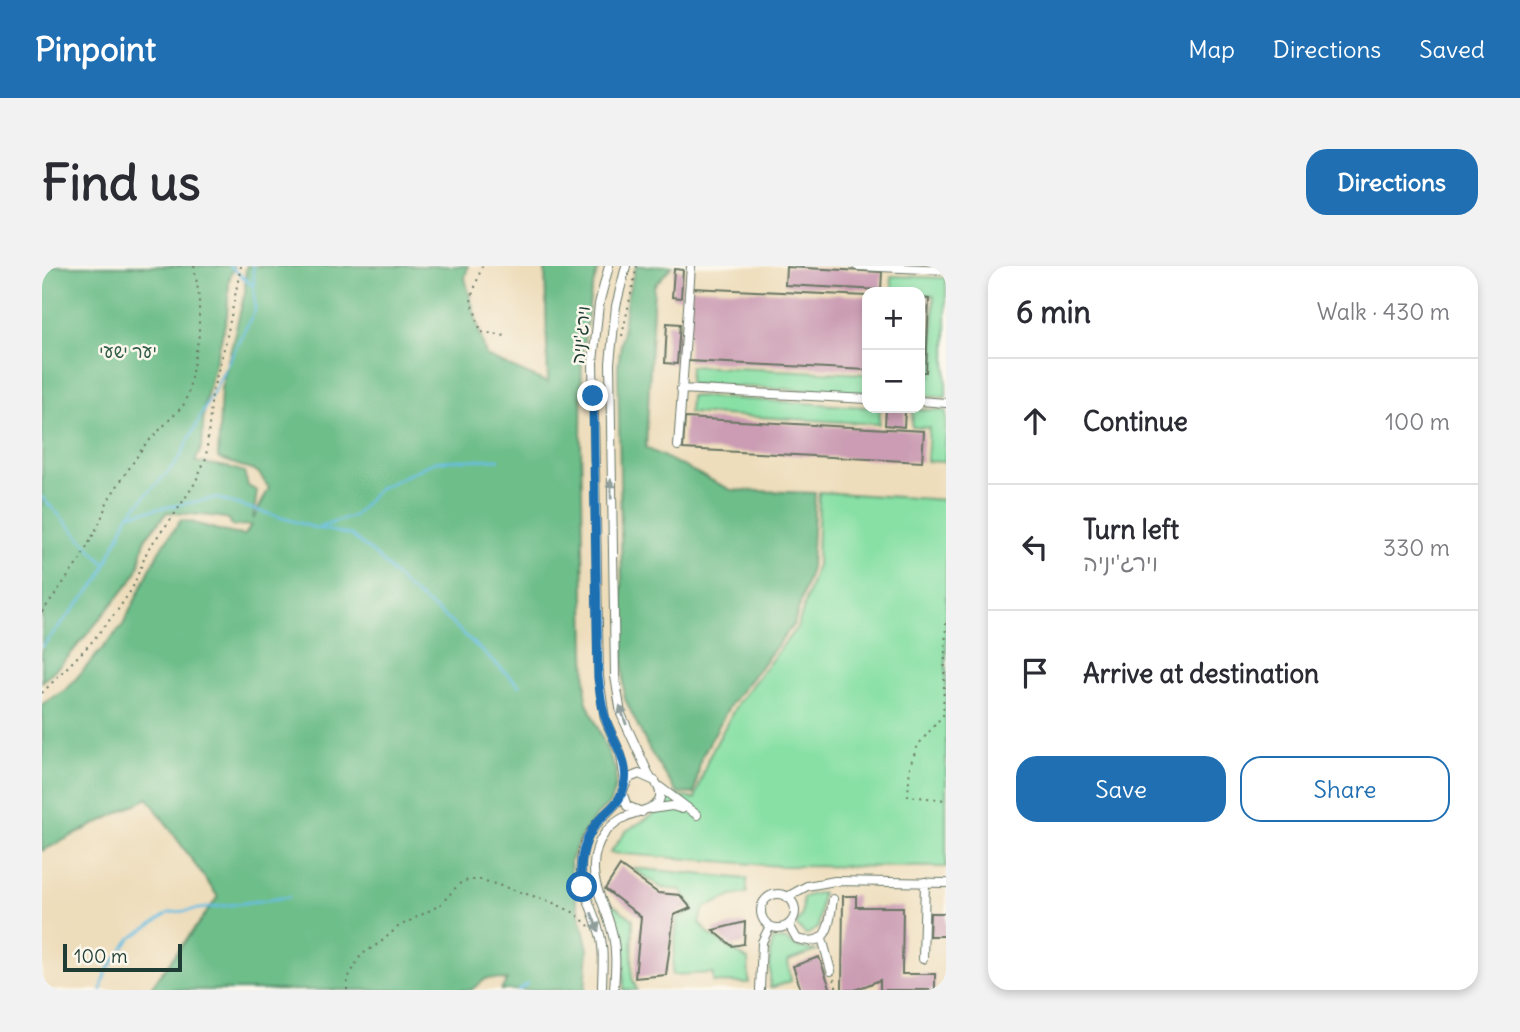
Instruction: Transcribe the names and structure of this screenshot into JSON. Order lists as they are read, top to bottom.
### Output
{
  "streets": {
    "street": ["וירג'יניה"]
  },
  "parks": ["יער ישעי"],
  "scale_bar": "100 m",
  "page": {
    "header": "Pinpoint",
    "nav": ["Map", "Directions", "Saved"],
    "buttons": [
      "Directions",
      ["Save", "Share"]
    ],
    "title": "Find us",
    "heading": ["6 min", "Walk · 430 m"],
    "map_buttons": ["+", "−"],
    "list": [
      ["Continue", "100 m"],
      ["Turn left", "וירג'יניה", "330 m"],
      "Arrive at destination"
    ],
    "scale": "100 m"
  }
}
